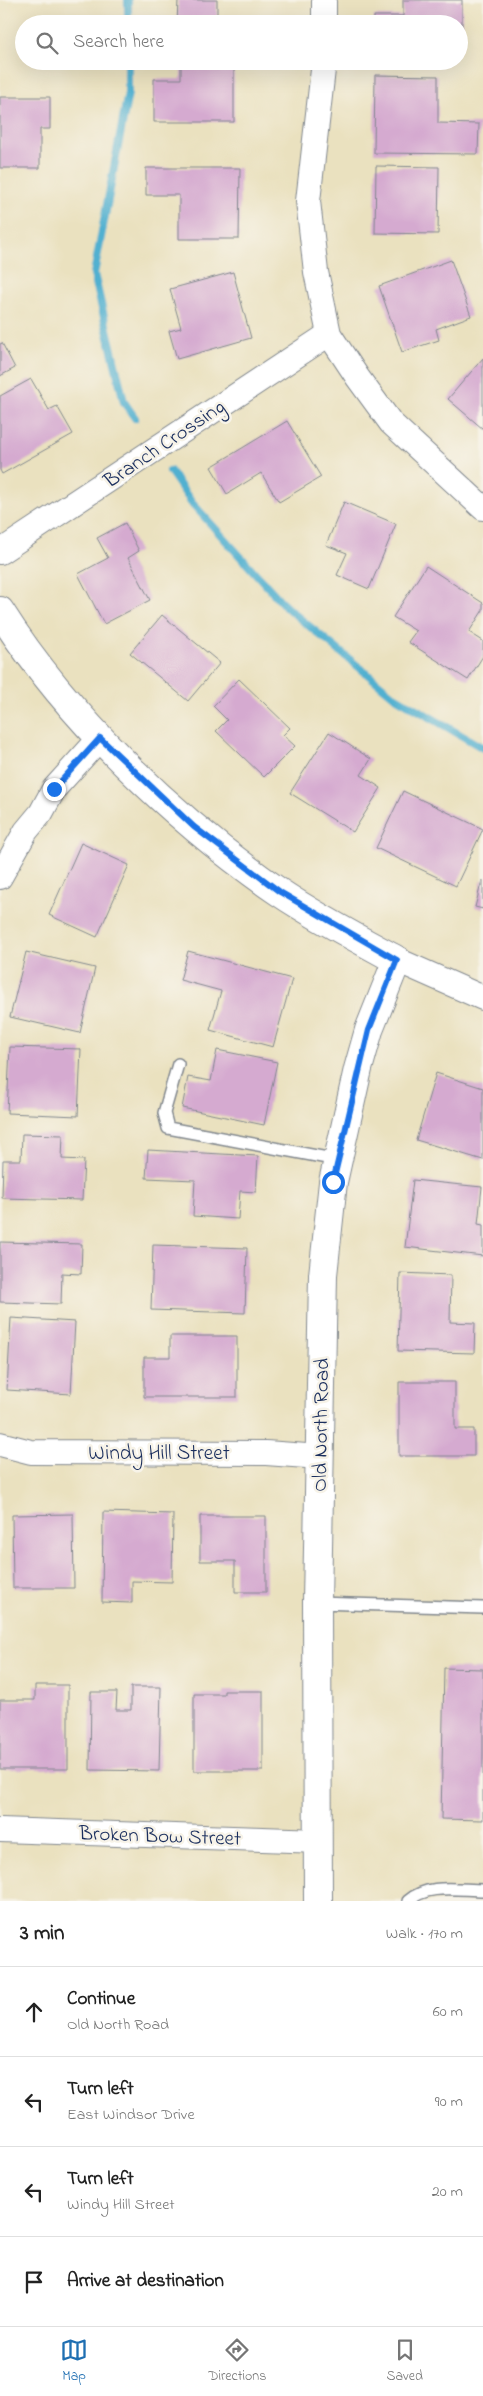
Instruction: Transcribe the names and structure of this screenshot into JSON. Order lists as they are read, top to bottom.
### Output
{
  "streets": {
    "street": [
      "Branch Crossing",
      "Old North Road",
      "Windy Hill Street",
      "Broken Bow Street"
    ]
  },
  "crossings": [
    ["Old North Road", "Windy Hill Street"],
    ["Old North Road", "Broken Bow Street"]
  ],
  "page": {
    "search": "Search here",
    "heading": ["3 min", "Walk · 170 m"],
    "list": [
      ["Continue", "Old North Road", "60 m"],
      ["Turn left", "East Windsor Drive", "90 m"],
      ["Turn left", "Windy Hill Street", "20 m"],
      "Arrive at destination"
    ],
    "nav": ["Map", "Directions", "Saved"]
  }
}
